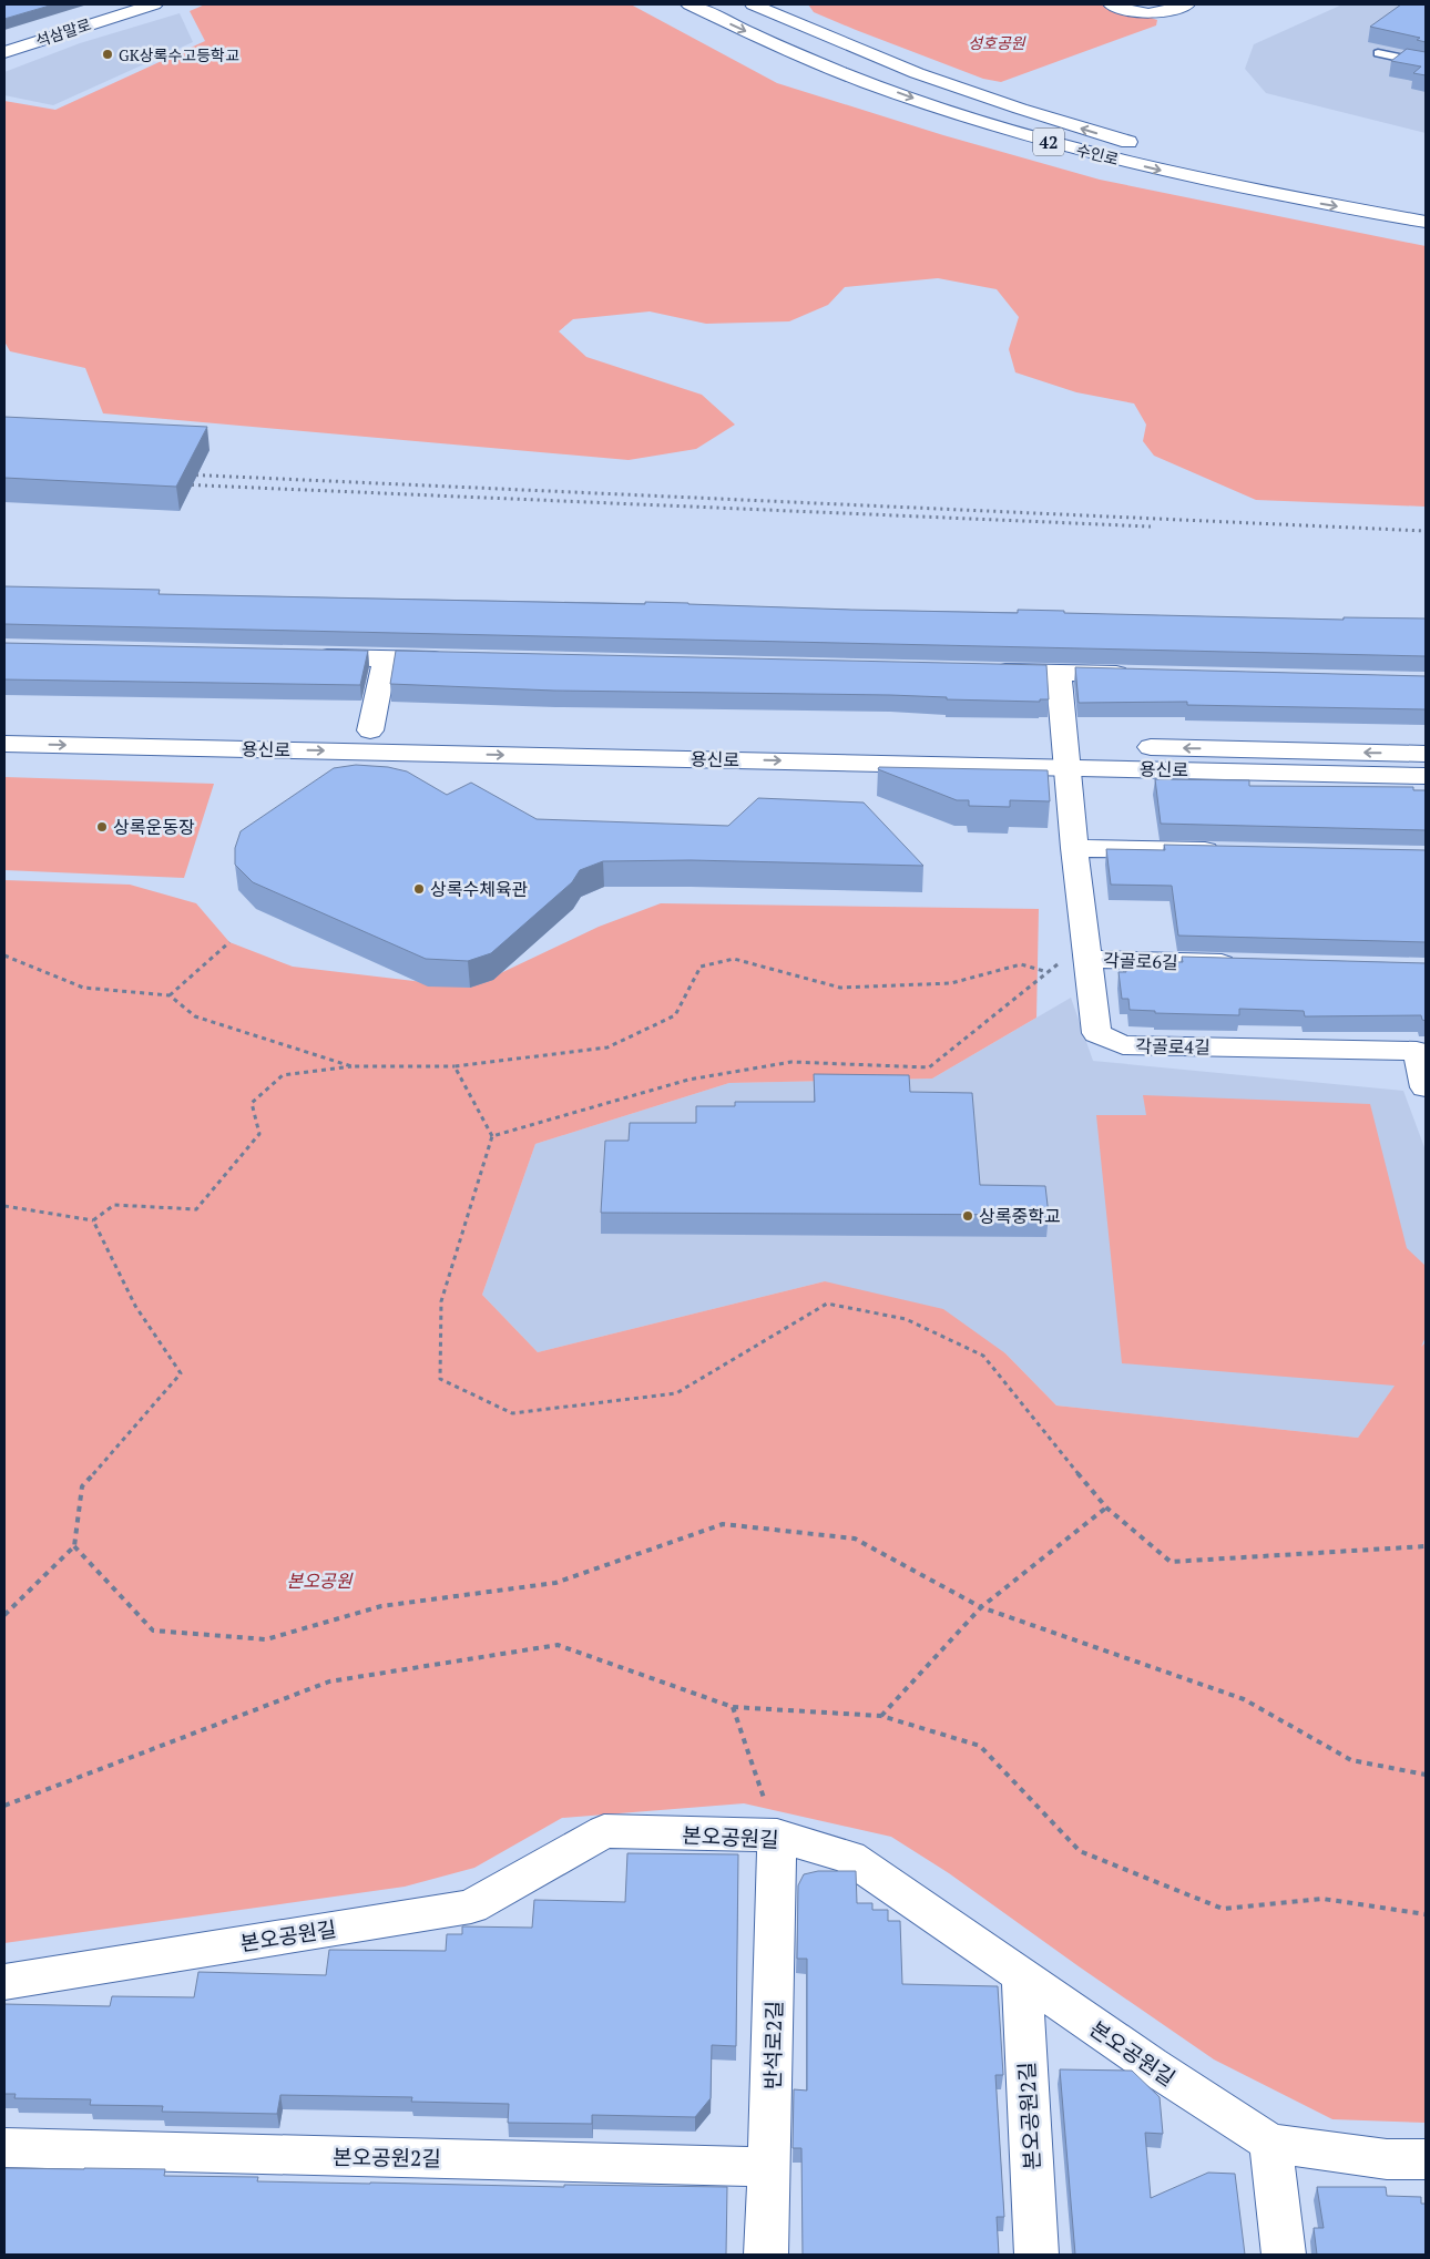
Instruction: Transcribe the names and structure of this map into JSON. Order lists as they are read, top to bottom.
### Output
{
  "streets": {
    "main road": [
      "석삼말로",
      "42",
      "수인로",
      "용신로",
      "각골로6길",
      "각골로4길",
      "본오공원길",
      "반석로2길",
      "본오공원2길"
    ]
  },
  "crossings": [
    ["용신로", "각골로4길"],
    ["각골로6길", "각골로4길"],
    ["본오공원길", "반석로2길"],
    ["본오공원길", "본오공원2길"],
    ["반석로2길", "본오공원2길"]
  ],
  "parks": ["성호공원", "본오공원"],
  "places": [
    "GK상록수고등학교",
    "상록운동장",
    "상록수체육관",
    "상록중학교"
  ]
}
